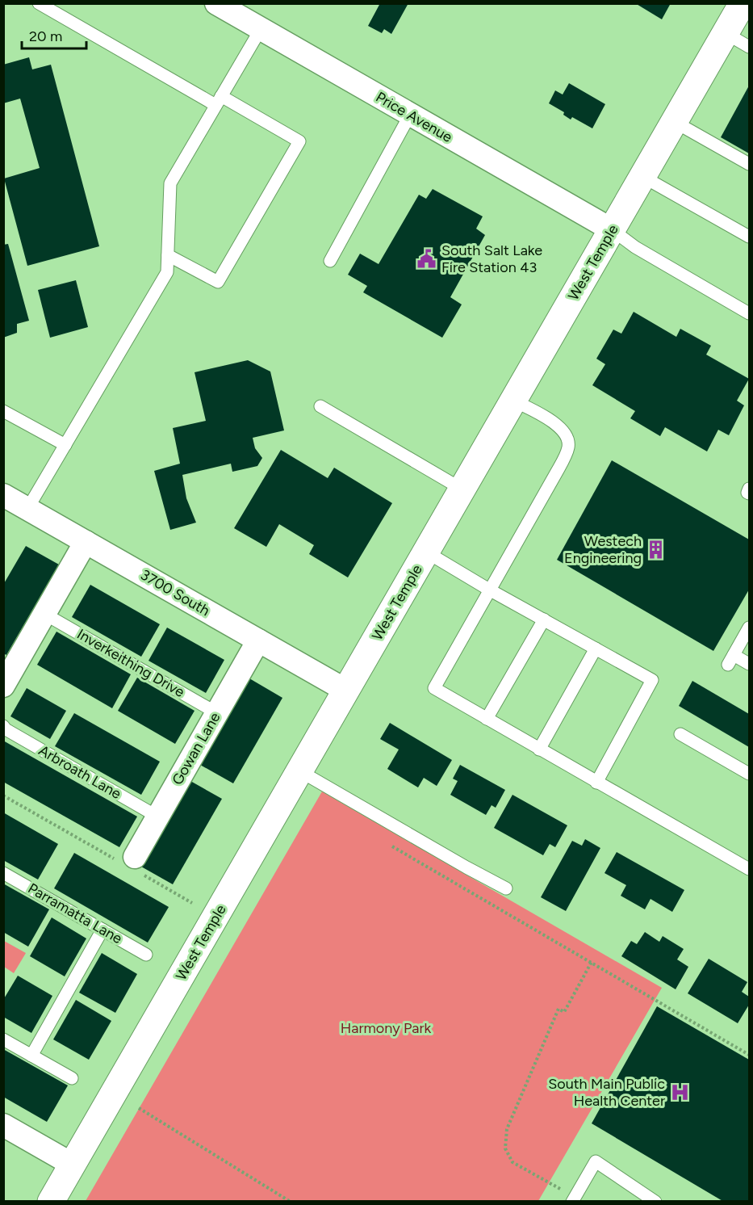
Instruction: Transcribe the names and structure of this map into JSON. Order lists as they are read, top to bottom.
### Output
{
  "streets": {
    "street": [
      "Price Avenue",
      "West Temple",
      "3700 South",
      "Gowan Lane"
    ],
    "lane": ["Inverkeithing Drive", "Arbroath Lane", "Parramatta Lane"]
  },
  "crossings": [
    ["Price Avenue", "West Temple"],
    ["West Temple", "3700 South"],
    ["3700 South", "Gowan Lane"],
    ["Inverkeithing Drive", "Gowan Lane"],
    ["Gowan Lane", "Arbroath Lane"]
  ],
  "parks": ["Harmony Park"],
  "places": {
    "public building": ["South Salt Lake Fire Station 43"],
    "building": ["Westech Engineering"],
    "hospital": ["South Main Public Health Center"]
  },
  "scale_bar": "20 m"
}
